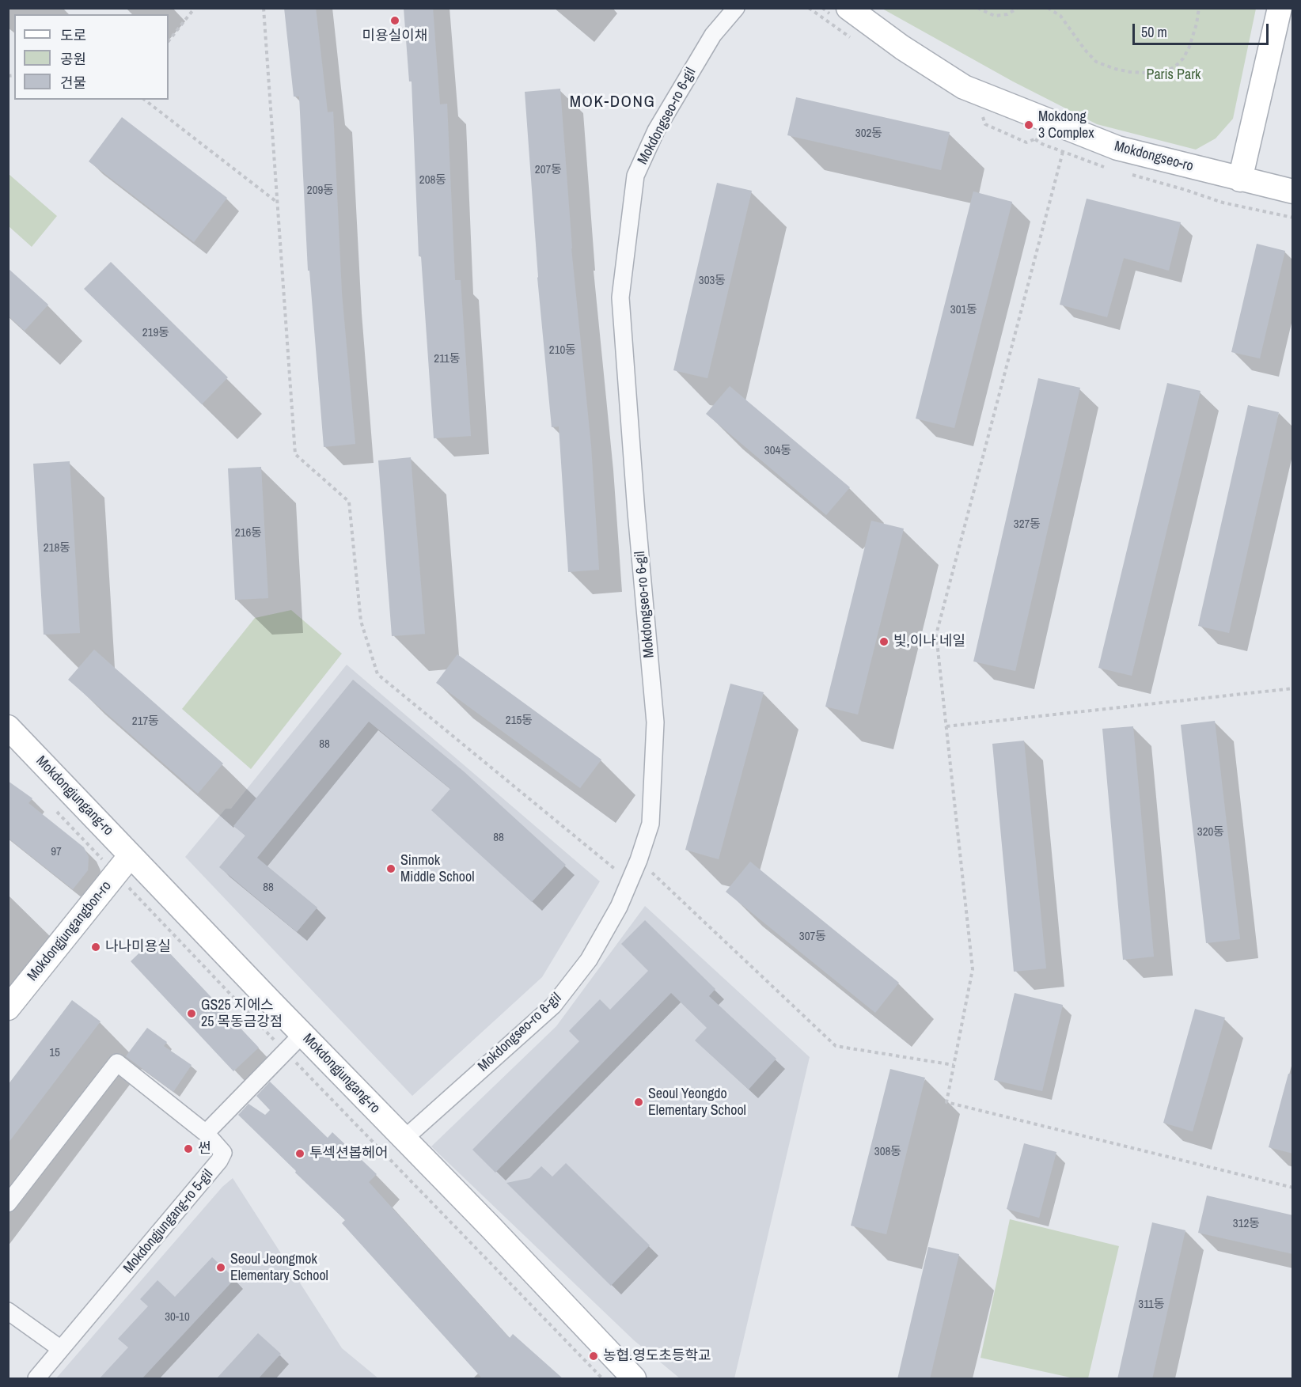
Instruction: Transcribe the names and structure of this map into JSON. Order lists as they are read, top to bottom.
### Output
{
  "streets": {
    "main road": ["Mokdongseo-ro", "Mokdongjungang-ro", "Mokdongjungangbon-ro"],
    "street": ["Mokdongseo-ro 6-gil", "Mokdongjungang-ro 5-gil"]
  },
  "crossings": [
    ["Mokdongseo-ro 6-gil", "Mokdongjungang-ro"],
    ["Mokdongjungang-ro", "Mokdongjungangbon-ro"]
  ],
  "districts": ["MOK-DONG"],
  "parks": ["Paris Park"],
  "places": [
    "미용실이채",
    "Mokdong 3 Complex",
    "빛,이나 네일",
    "Sinmok Middle School",
    "나나미용실",
    "GS25 지에스 25 목동금강점",
    "Seoul Yeongdo Elementary School",
    "썬",
    "투섹션봅헤어",
    "Seoul Jeongmok Elementary School",
    "농협.영도초등학교"
  ],
  "house_numbers": [
    "302동",
    "207동",
    "208동",
    "209동",
    "303동",
    "301동",
    "219동",
    "210동",
    "211동",
    "304동",
    "327동",
    "216동",
    "218동",
    "215동",
    "217동",
    "88",
    "320동",
    "88",
    "97",
    "88",
    "307동",
    "15",
    "308동",
    "312동",
    "311동",
    "30-10"
  ],
  "legend": ["도로", "공원", "건물"],
  "scale_bar": "50 m"
}
